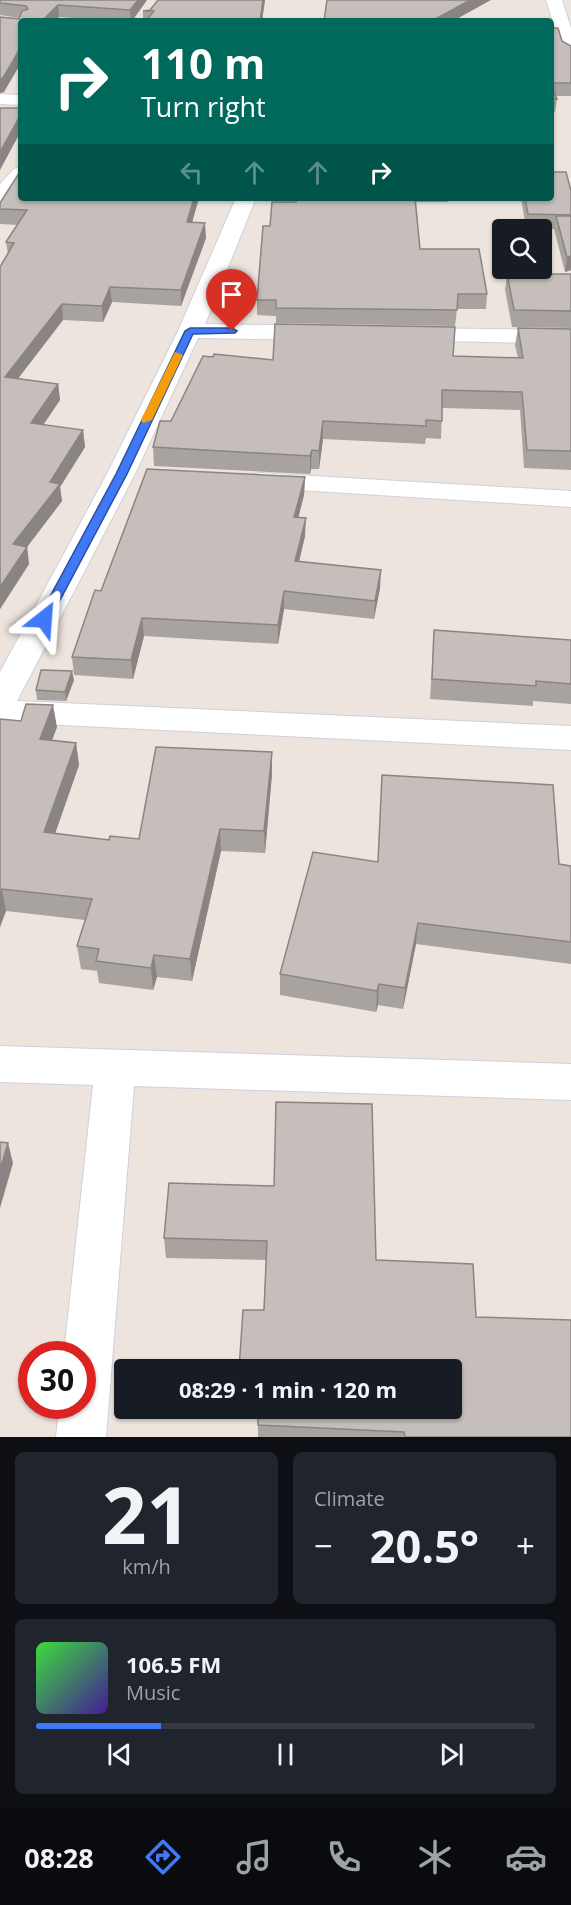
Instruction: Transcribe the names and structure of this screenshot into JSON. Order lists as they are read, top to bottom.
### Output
{
  "page": {
    "turn": ["110 m", "Turn right"],
    "limit": "30",
    "trip": "08:29 · 1 min · 120 m",
    "tile": [
      ["21", "km/h"],
      "Climate"
    ],
    "heat": ["−", "20.5°", "+"],
    "song": ["106.5 FM", "Music"],
    "tabs": "08:28"
  }
}
